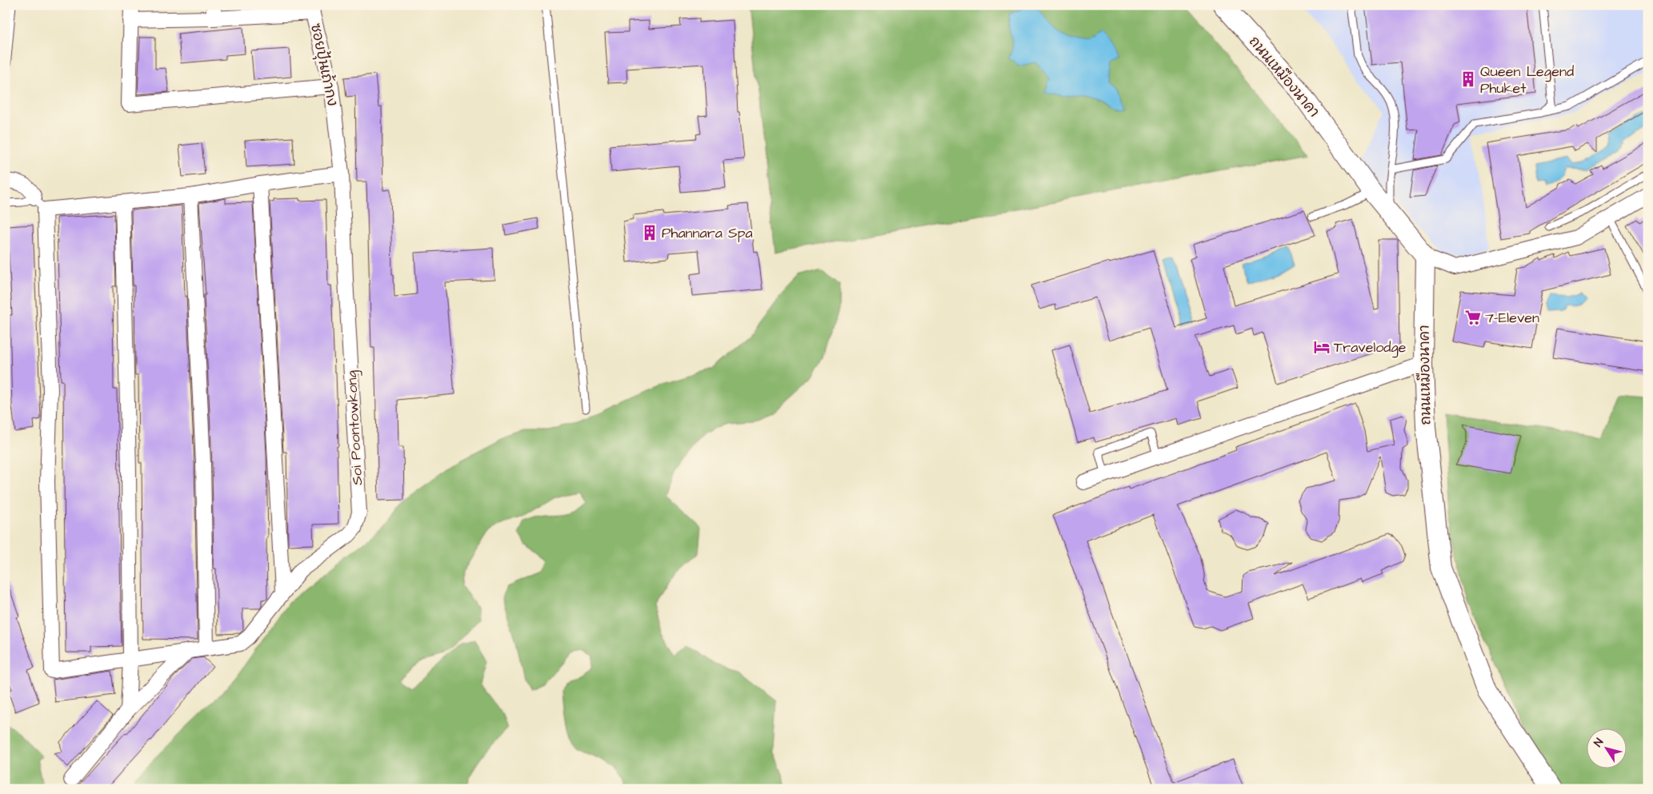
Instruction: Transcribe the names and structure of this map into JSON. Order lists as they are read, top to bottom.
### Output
{
  "streets": {
    "street": ["ซอยปุ้นเถ้ากง", "ถนนเหมืองนาคา", "Soi Poontowkong"]
  },
  "crossings": [
    ["ซอยปุ้นเถ้ากง", "Soi Poontowkong"]
  ],
  "places": {
    "building": ["Queen Legend Phuket", "Phannara Spa"],
    "supermarket": ["7-Eleven"],
    "hotel": ["Travelodge"]
  },
  "north": "top left"
}
